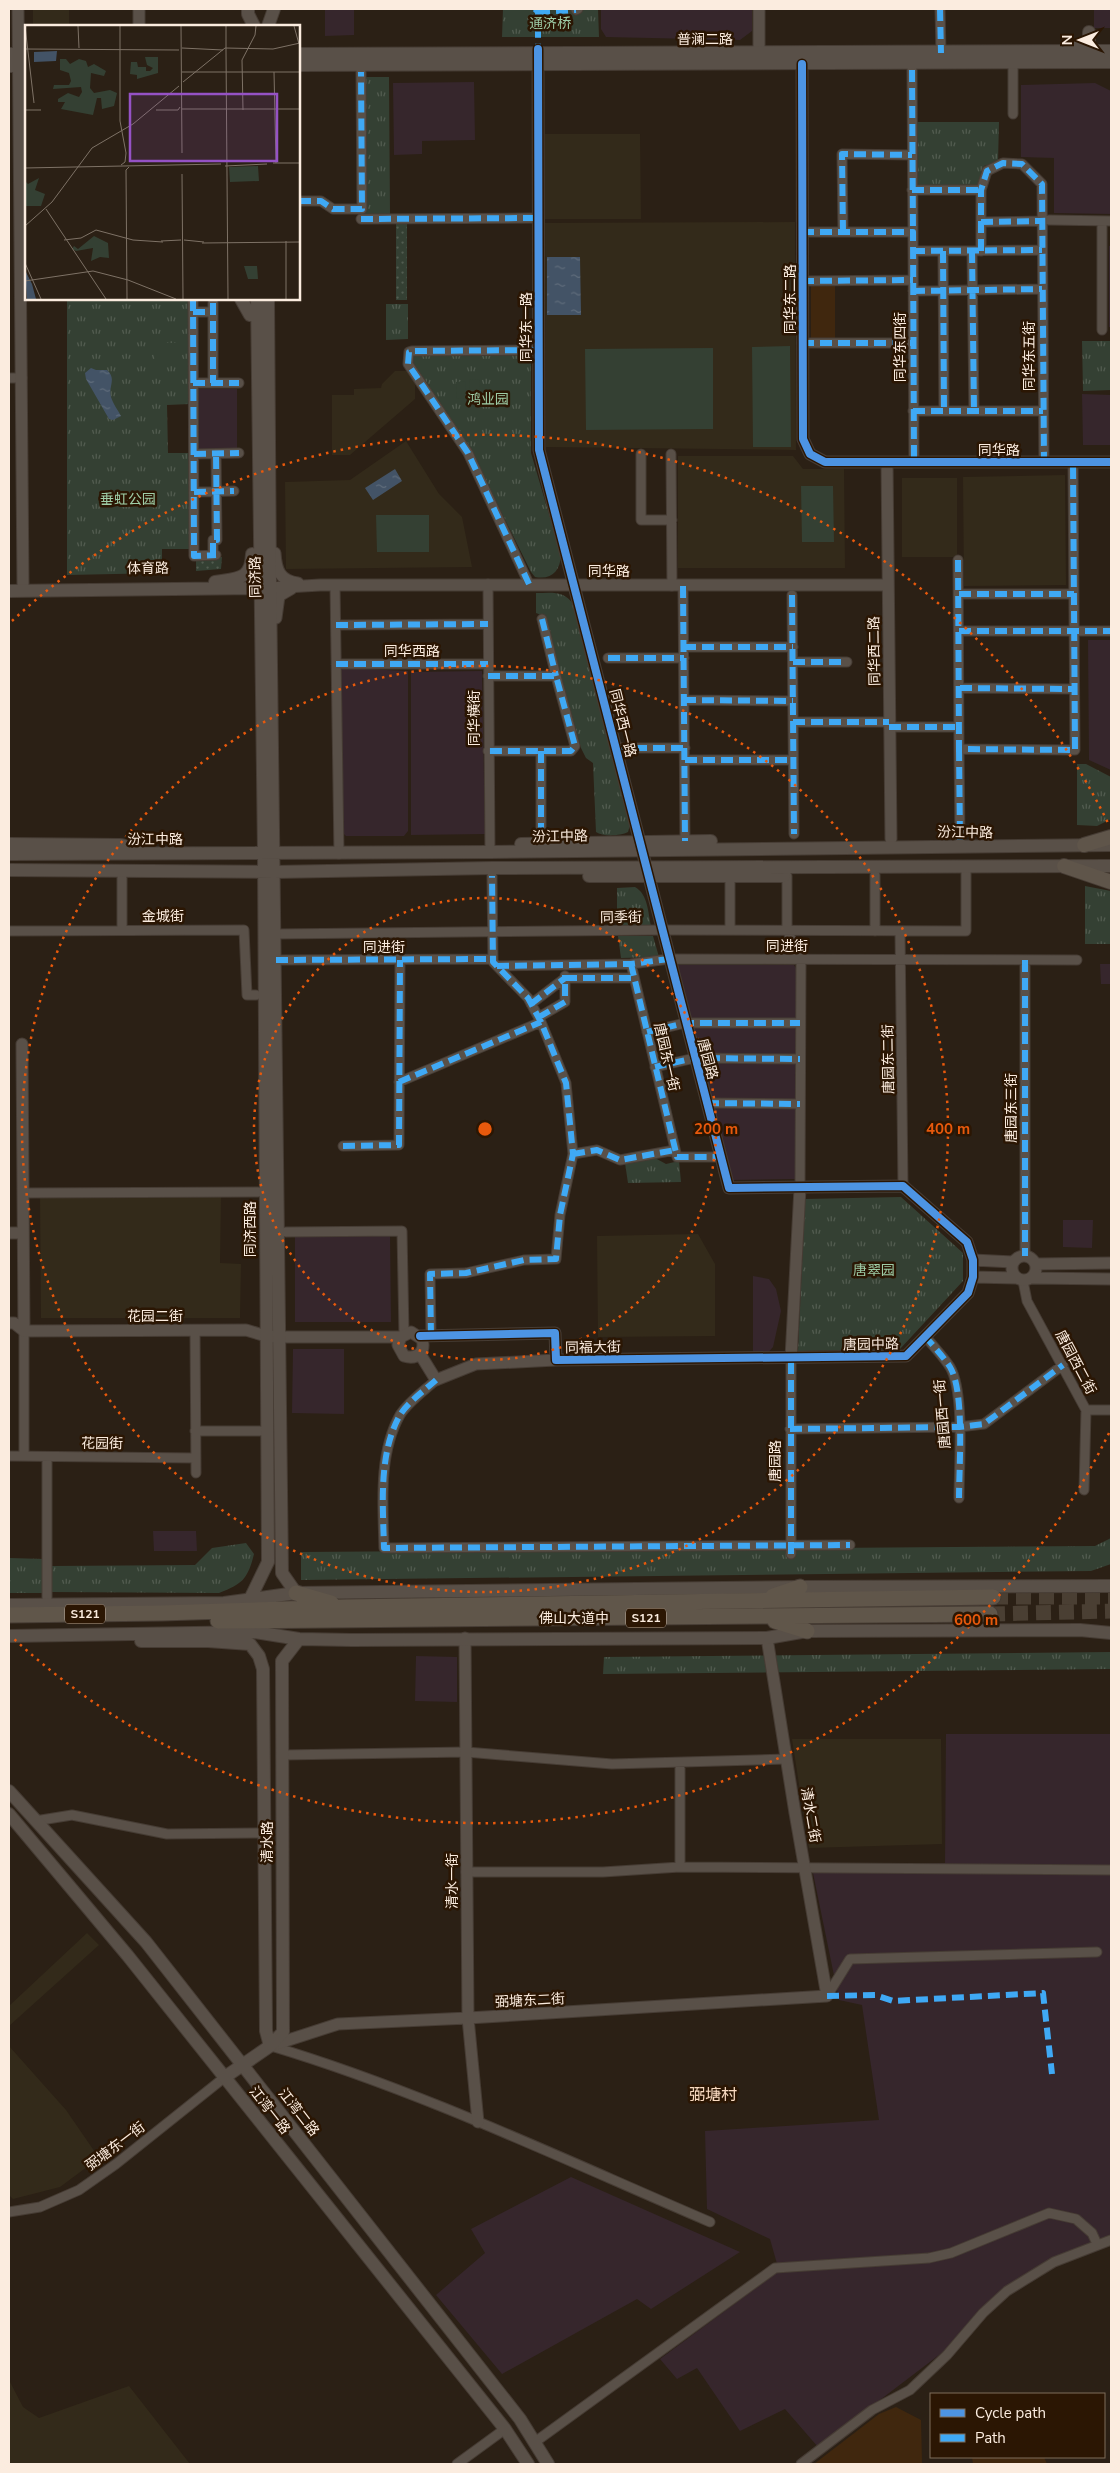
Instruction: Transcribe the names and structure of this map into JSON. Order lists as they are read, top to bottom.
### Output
{
  "streets": {
    "highway": ["S121", "佛山大道中"],
    "main road": [
      "普澜二路",
      "体育路",
      "同济路",
      "汾江中路",
      "同济西路",
      "清水路",
      "弼塘东二街",
      "江湾一路",
      "江湾二路"
    ],
    "street": [
      "同华东二路",
      "同华东一路",
      "同华东四街",
      "同华东五街",
      "同华路",
      "同华西路",
      "同华西二路",
      "同华横街",
      "同华西一路",
      "金城街",
      "同季街",
      "同进街",
      "唐园东一街",
      "唐园路",
      "唐园东二街",
      "唐园东三街",
      "花园二街",
      "唐园中路",
      "同福大街",
      "唐园西二街",
      "唐园西一街",
      "花园街",
      "清水二街",
      "清水一街",
      "弼塘东一街"
    ]
  },
  "crossings": [
    ["普澜二路", "同华东二路"],
    ["普澜二路", "同华东一路"],
    ["同华东二路", "同华路"],
    ["同华东二路", "同华西二路"],
    ["同华东一路", "同华路"],
    ["同华东一路", "同华西一路"],
    ["同华东四街", "同华路"],
    ["同华东五街", "同华路"],
    ["同华路", "体育路"],
    ["同华路", "同华西二路"],
    ["同华路", "同华横街"],
    ["同华路", "同华西一路"],
    ["体育路", "同济路"],
    ["同济路", "汾江中路"],
    ["同济路", "同济西路"],
    ["同华西路", "同华横街"],
    ["同华横街", "汾江中路"],
    ["同华西一路", "汾江中路"],
    ["同华西一路", "唐园路"],
    ["汾江中路", "同济西路"],
    ["同季街", "唐园路"],
    ["同季街", "唐园东二街"],
    ["同季街", "同济西路"],
    ["同进街", "唐园东一街"],
    ["同进街", "唐园路"],
    ["同进街", "唐园东二街"],
    ["同进街", "唐园东三街"],
    ["同进街", "同济西路"],
    ["唐园路", "唐园中路"],
    ["唐园路", "同福大街"],
    ["唐园东三街", "唐园西二街"],
    ["同济西路", "花园二街"],
    ["同济西路", "同福大街"],
    ["花园二街", "同福大街"],
    ["唐园中路", "同福大街"],
    ["唐园中路", "唐园西一街"],
    ["S121", "佛山大道中"],
    ["清水二街", "弼塘东二街"],
    ["清水路", "弼塘东二街"],
    ["清水一街", "弼塘东二街"],
    ["弼塘东二街", "江湾一路"],
    ["弼塘东二街", "江湾二路"],
    ["弼塘东二街", "弼塘东一街"],
    ["江湾一路", "弼塘东一街"]
  ],
  "districts": ["弼塘村"],
  "parks": [
    "通济桥",
    "鸿业园",
    "垂虹公园",
    "唐翠园"
  ],
  "legend": ["Cycle path", "Path"],
  "north": "left",
  "rings": ["200 m", "400 m", "600 m"]
}
